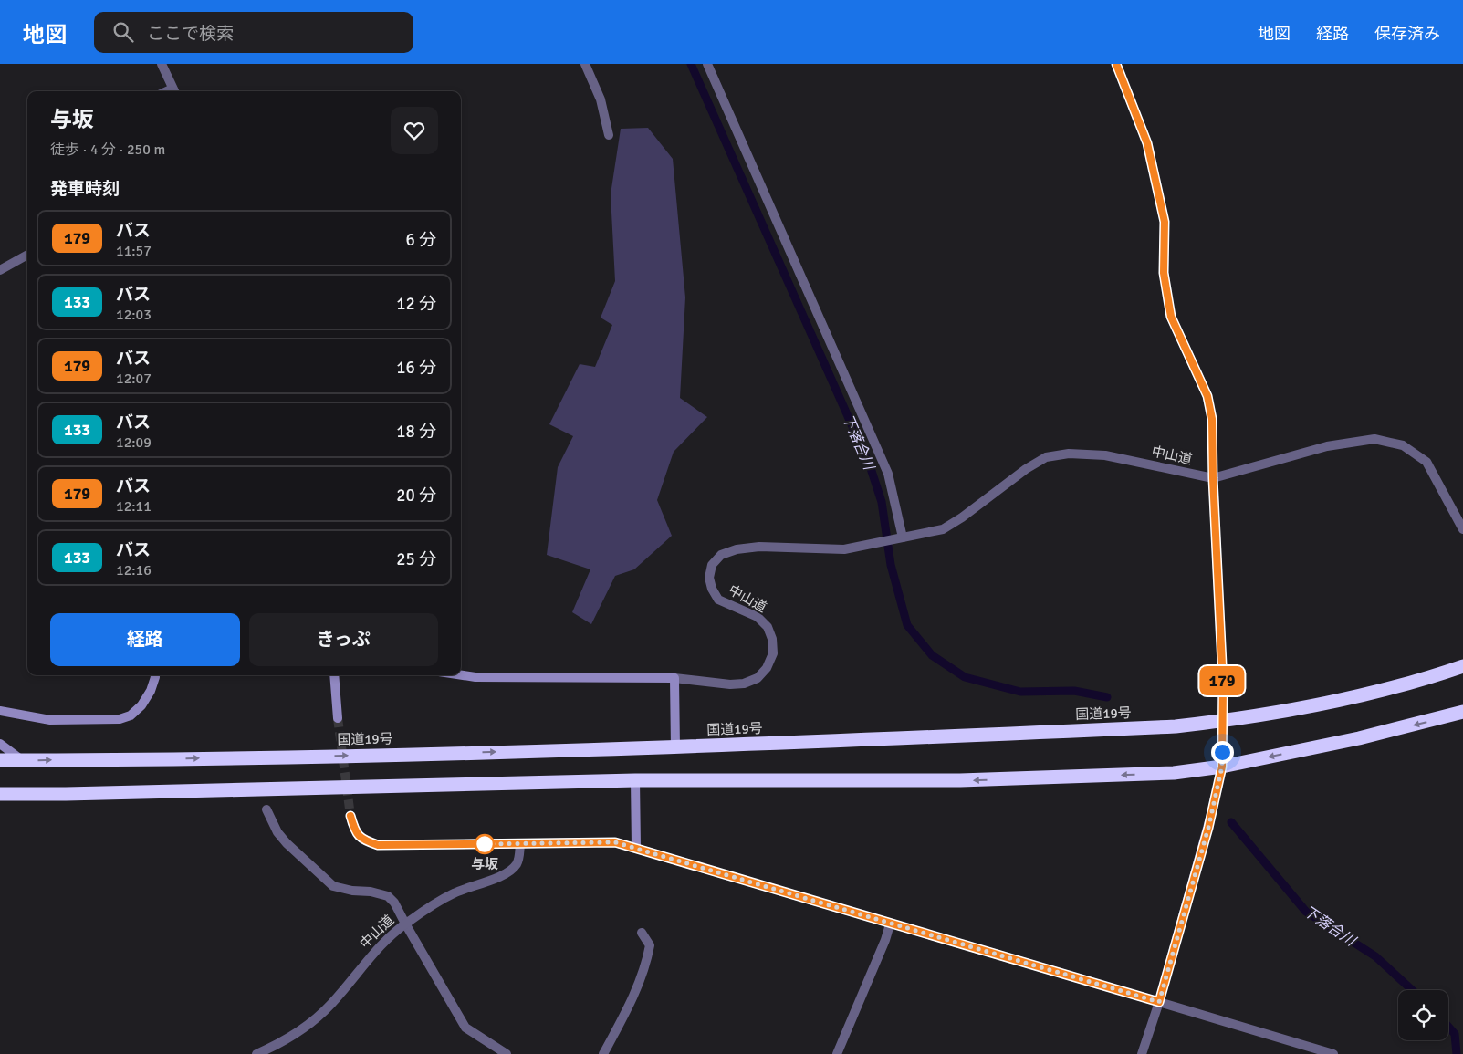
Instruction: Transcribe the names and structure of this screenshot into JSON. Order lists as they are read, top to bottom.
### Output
{
  "streets": {
    "highway": ["国道19号"],
    "street": ["中山道"]
  },
  "water": ["下落合川"],
  "places": ["与坂"],
  "lines": ["bus line 179"],
  "page": {
    "header": "地図",
    "search": "ここで検索",
    "nav": ["地図", "経路", "保存済み"],
    "on_map": "179",
    "heading": [
      ["与坂", "徒歩 · 4 分 · 250 m"],
      "発車時刻"
    ],
    "list": [
      {
        "mark": "179",
        "name": "バス",
        "note": "11:57",
        "value": "6 分"
      },
      {
        "mark": "133",
        "name": "バス",
        "note": "12:03",
        "value": "12 分"
      },
      {
        "mark": "179",
        "name": "バス",
        "note": "12:07",
        "value": "16 分"
      },
      {
        "mark": "133",
        "name": "バス",
        "note": "12:09",
        "value": "18 分"
      },
      {
        "mark": "179",
        "name": "バス",
        "note": "12:11",
        "value": "20 分"
      },
      {
        "mark": "133",
        "name": "バス",
        "note": "12:16",
        "value": "25 分"
      }
    ],
    "buttons": ["経路", "きっぷ"]
  }
}
